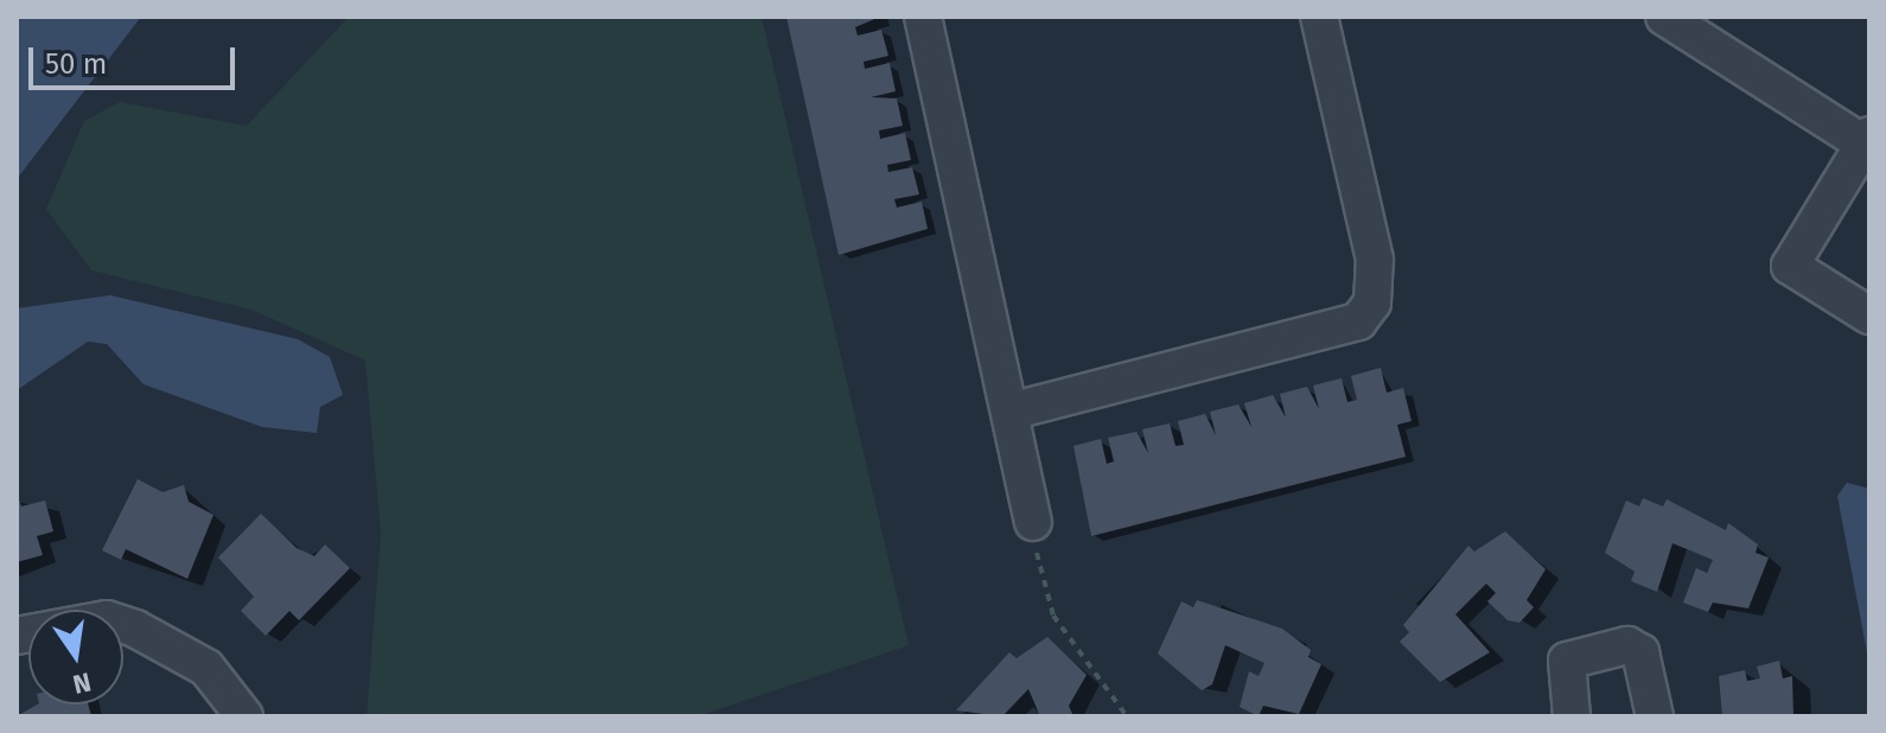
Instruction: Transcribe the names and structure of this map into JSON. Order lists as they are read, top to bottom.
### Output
{
  "scale_bar": "50 m",
  "north": "bottom"
}
